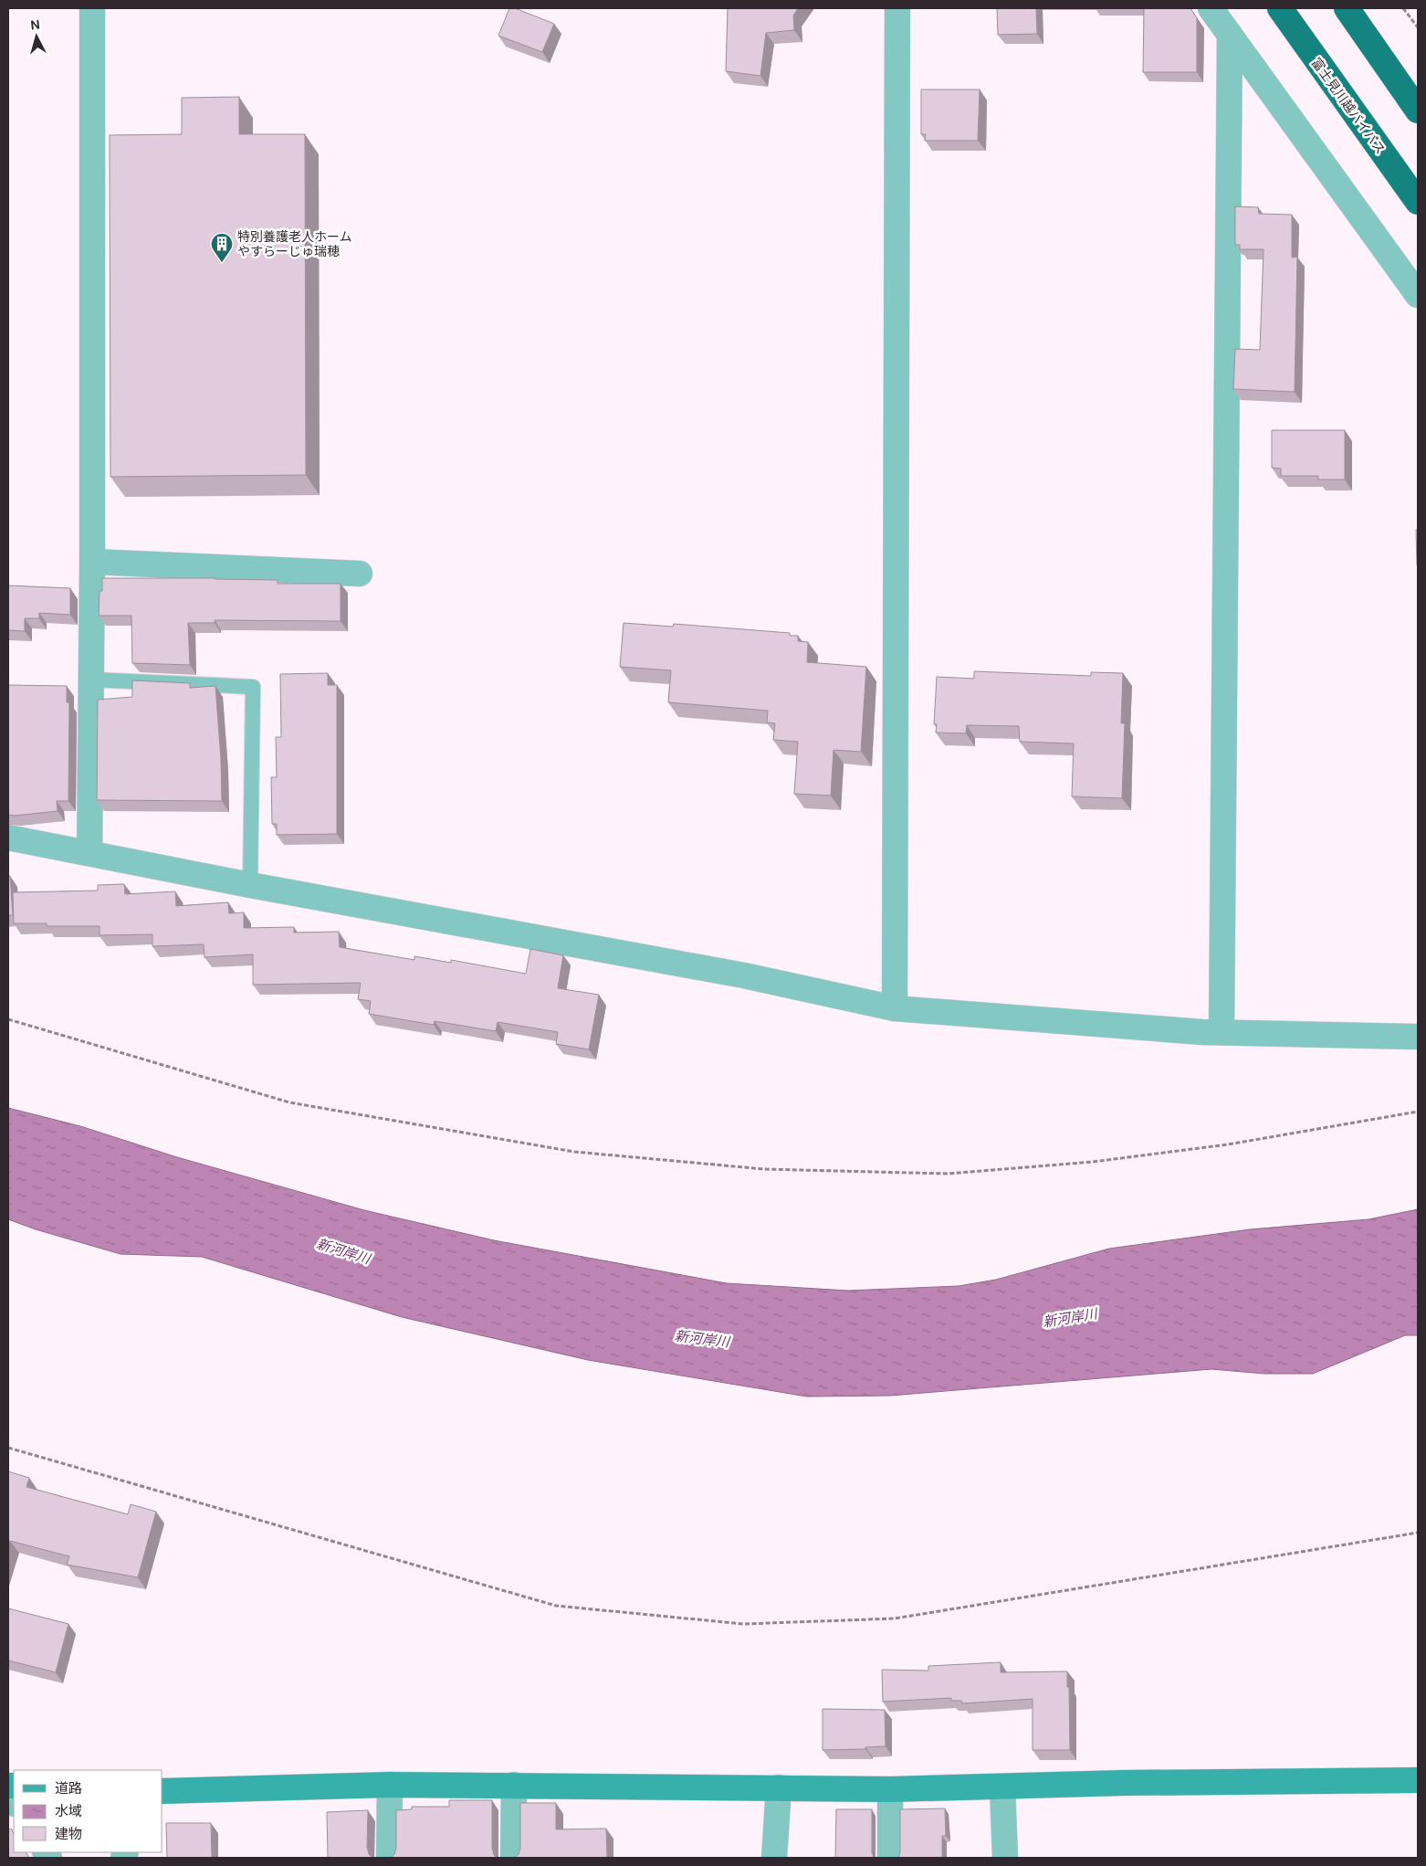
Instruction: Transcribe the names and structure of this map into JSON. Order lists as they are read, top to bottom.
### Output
{
  "streets": {
    "highway": ["富士見川越バイパス"]
  },
  "water": ["新河岸川"],
  "places": {
    "building": ["特別養護老人ホーム やすらーじゅ瑞穂"]
  },
  "legend": ["道路", "水域", "建物"],
  "north": "top"
}
